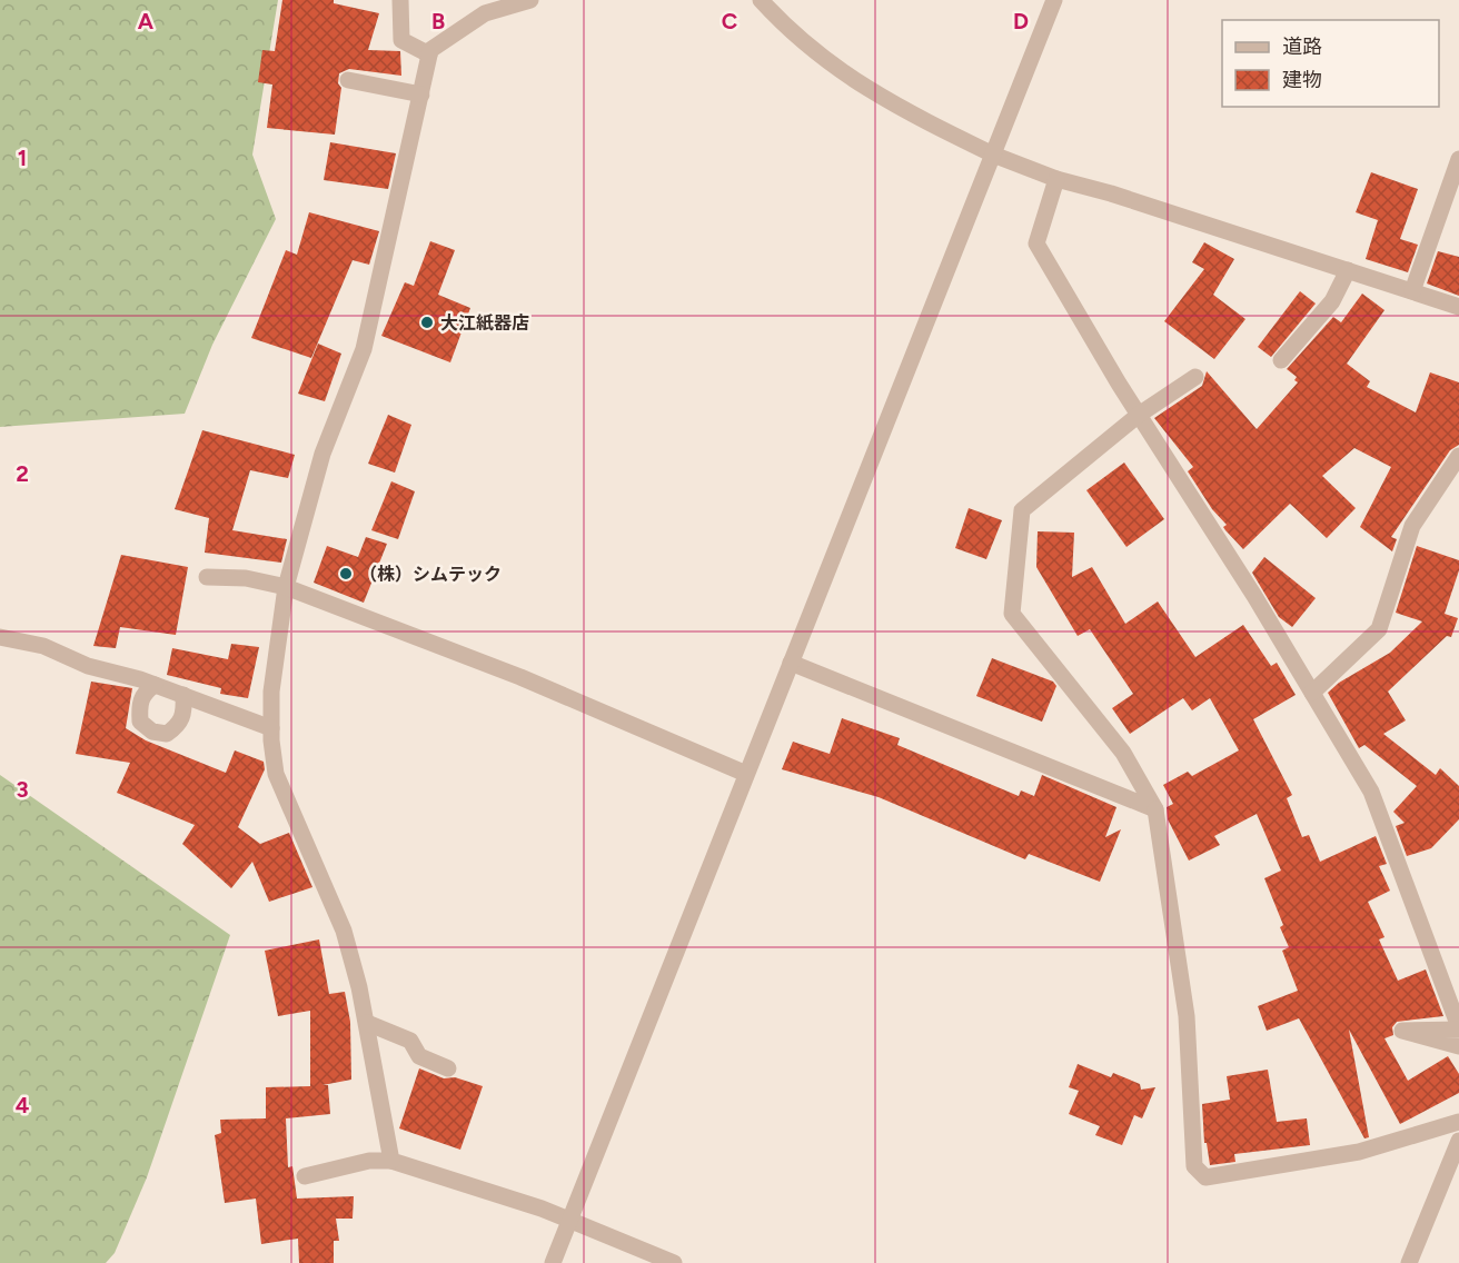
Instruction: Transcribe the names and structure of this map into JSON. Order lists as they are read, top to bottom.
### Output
{
  "places": ["大江紙器店", "（株）シムテック"],
  "legend": ["道路", "建物"],
  "grid": {
    "columns": [
      "A",
      "B",
      "C",
      "D"
    ],
    "rows": [
      "1",
      "2",
      "3",
      "4"
    ]
  }
}
